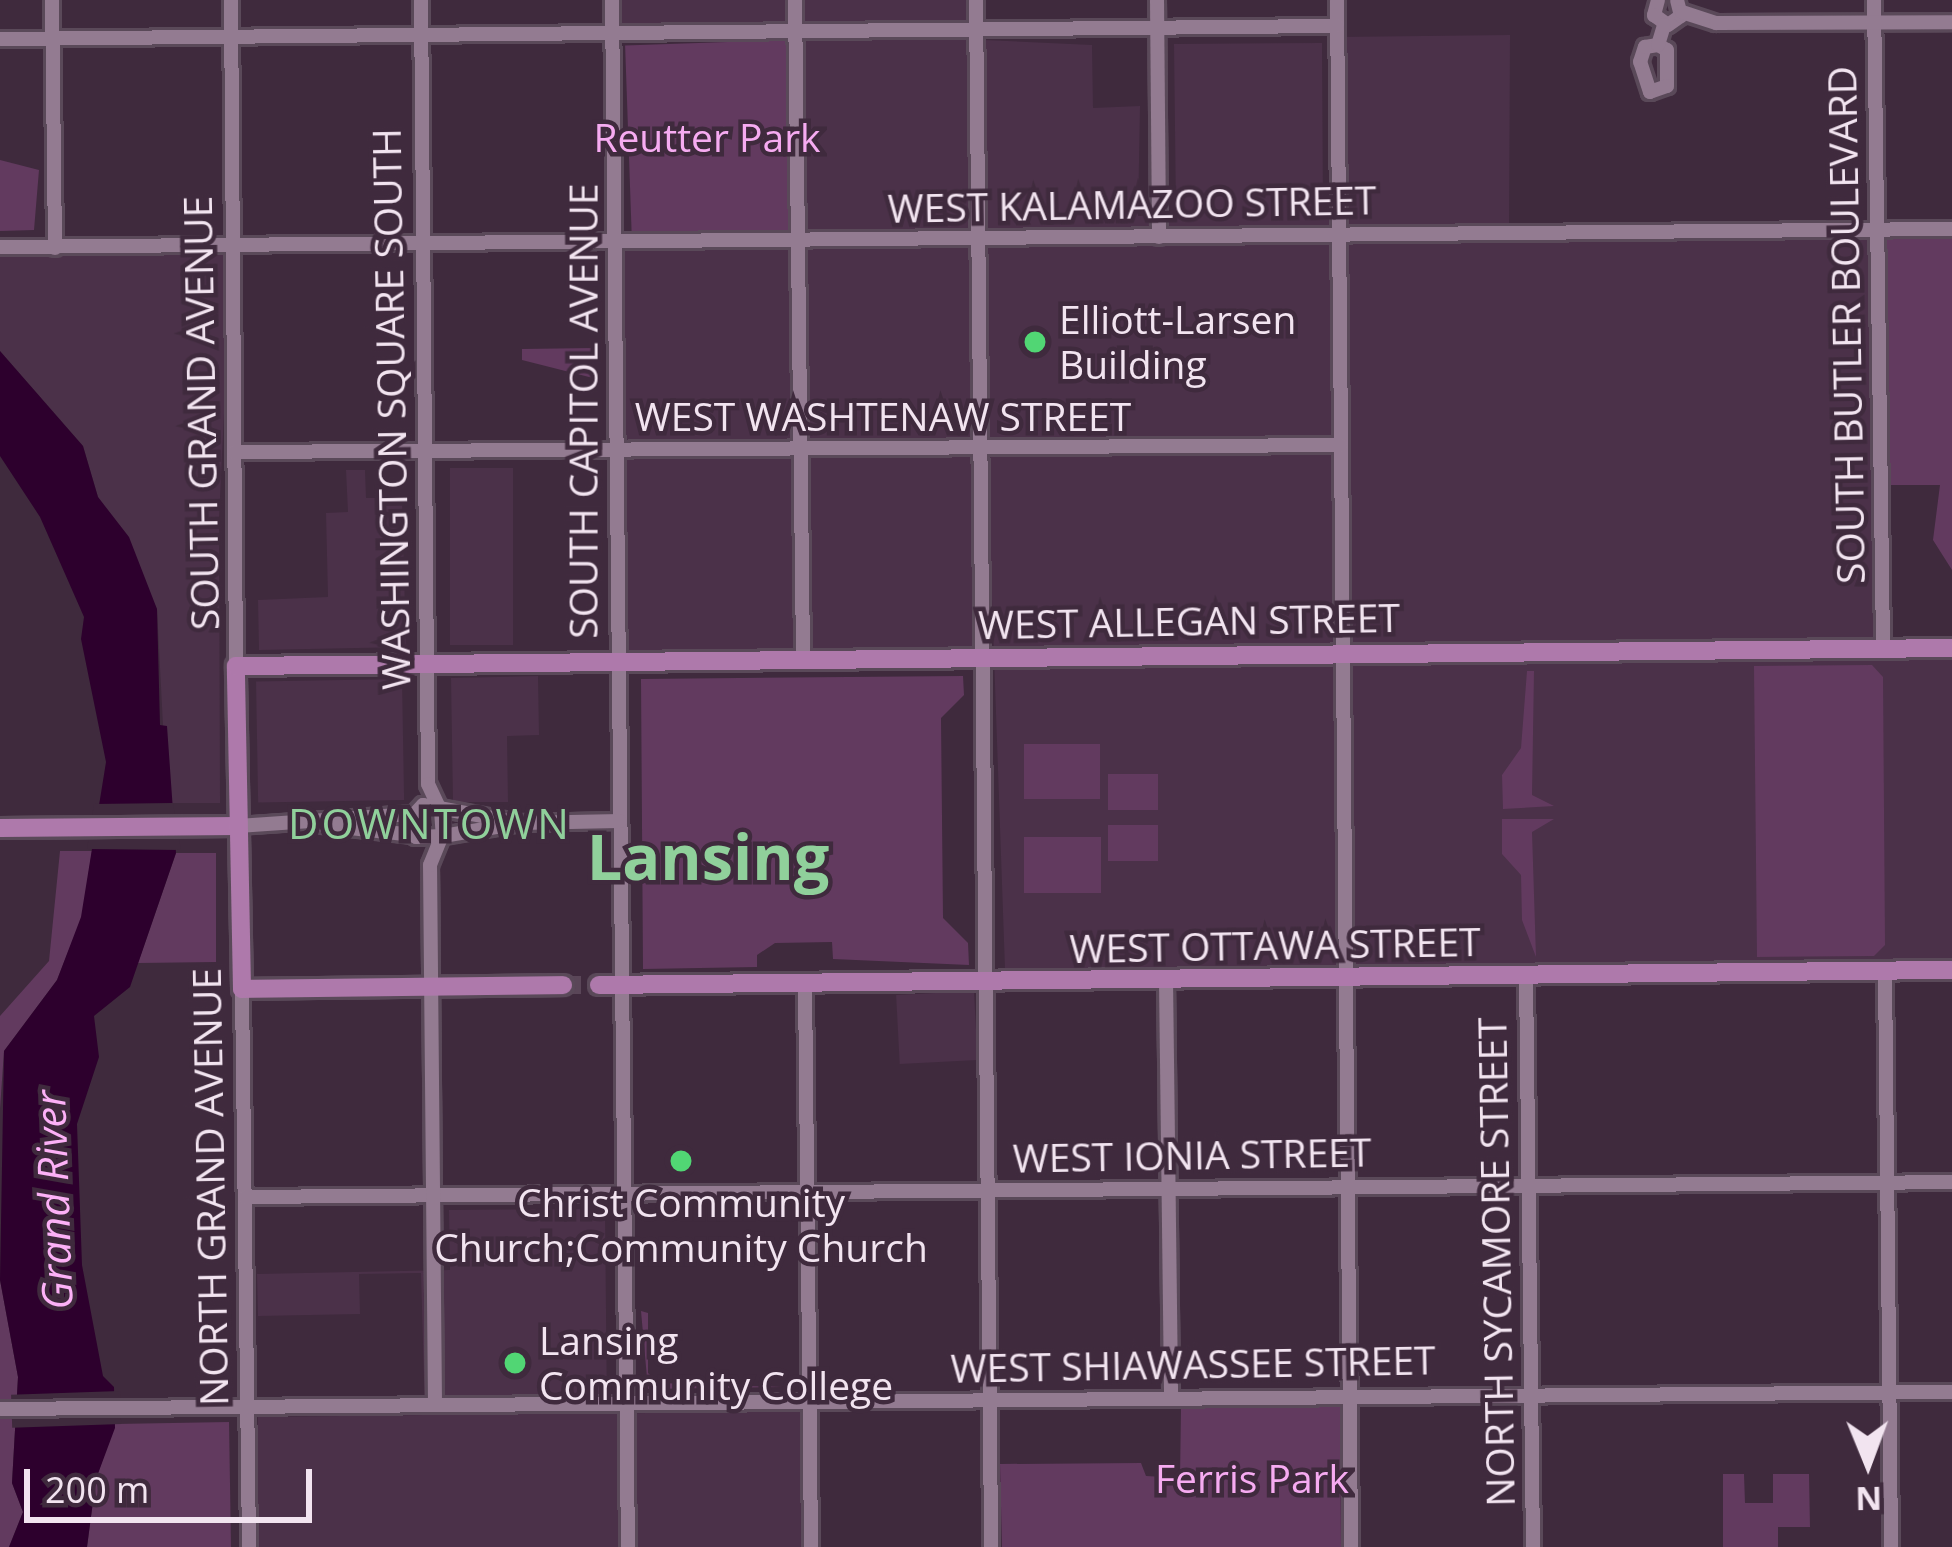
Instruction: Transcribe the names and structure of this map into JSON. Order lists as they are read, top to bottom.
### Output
{
  "streets": {
    "main road": [
      "SOUTH GRAND AVENUE",
      "WEST ALLEGAN STREET",
      "WEST OTTAWA STREET",
      "NORTH GRAND AVENUE"
    ],
    "street": [
      "WEST KALAMAZOO STREET",
      "SOUTH BUTLER BOULEVARD",
      "WASHINGTON SQUARE SOUTH",
      "SOUTH CAPITOL AVENUE",
      "WEST WASHTENAW STREET",
      "WEST IONIA STREET",
      "NORTH SYCAMORE STREET",
      "WEST SHIAWASSEE STREET"
    ]
  },
  "crossings": [
    ["WEST KALAMAZOO STREET", "SOUTH BUTLER BOULEVARD"],
    ["WEST KALAMAZOO STREET", "WASHINGTON SQUARE SOUTH"],
    ["WEST KALAMAZOO STREET", "SOUTH CAPITOL AVENUE"],
    ["WEST KALAMAZOO STREET", "SOUTH GRAND AVENUE"],
    ["SOUTH BUTLER BOULEVARD", "WEST ALLEGAN STREET"],
    ["WASHINGTON SQUARE SOUTH", "WEST WASHTENAW STREET"],
    ["WASHINGTON SQUARE SOUTH", "WEST ALLEGAN STREET"],
    ["SOUTH CAPITOL AVENUE", "WEST WASHTENAW STREET"],
    ["SOUTH CAPITOL AVENUE", "WEST ALLEGAN STREET"],
    ["SOUTH CAPITOL AVENUE", "WEST OTTAWA STREET"],
    ["SOUTH CAPITOL AVENUE", "WEST IONIA STREET"],
    ["SOUTH CAPITOL AVENUE", "WEST SHIAWASSEE STREET"],
    ["SOUTH GRAND AVENUE", "WEST WASHTENAW STREET"],
    ["SOUTH GRAND AVENUE", "WEST ALLEGAN STREET"],
    ["SOUTH GRAND AVENUE", "NORTH GRAND AVENUE"],
    ["WEST OTTAWA STREET", "NORTH SYCAMORE STREET"],
    ["WEST IONIA STREET", "NORTH GRAND AVENUE"],
    ["WEST IONIA STREET", "NORTH SYCAMORE STREET"],
    ["NORTH GRAND AVENUE", "WEST SHIAWASSEE STREET"],
    ["NORTH SYCAMORE STREET", "WEST SHIAWASSEE STREET"]
  ],
  "districts": ["DOWNTOWN", "Lansing"],
  "water": ["Grand River"],
  "parks": ["Reutter Park", "Ferris Park"],
  "places": ["Elliott-Larsen Building", "Christ Community Church;Community Church", "Lansing Community College"],
  "scale_bar": "200 m",
  "north": "bottom"
}
